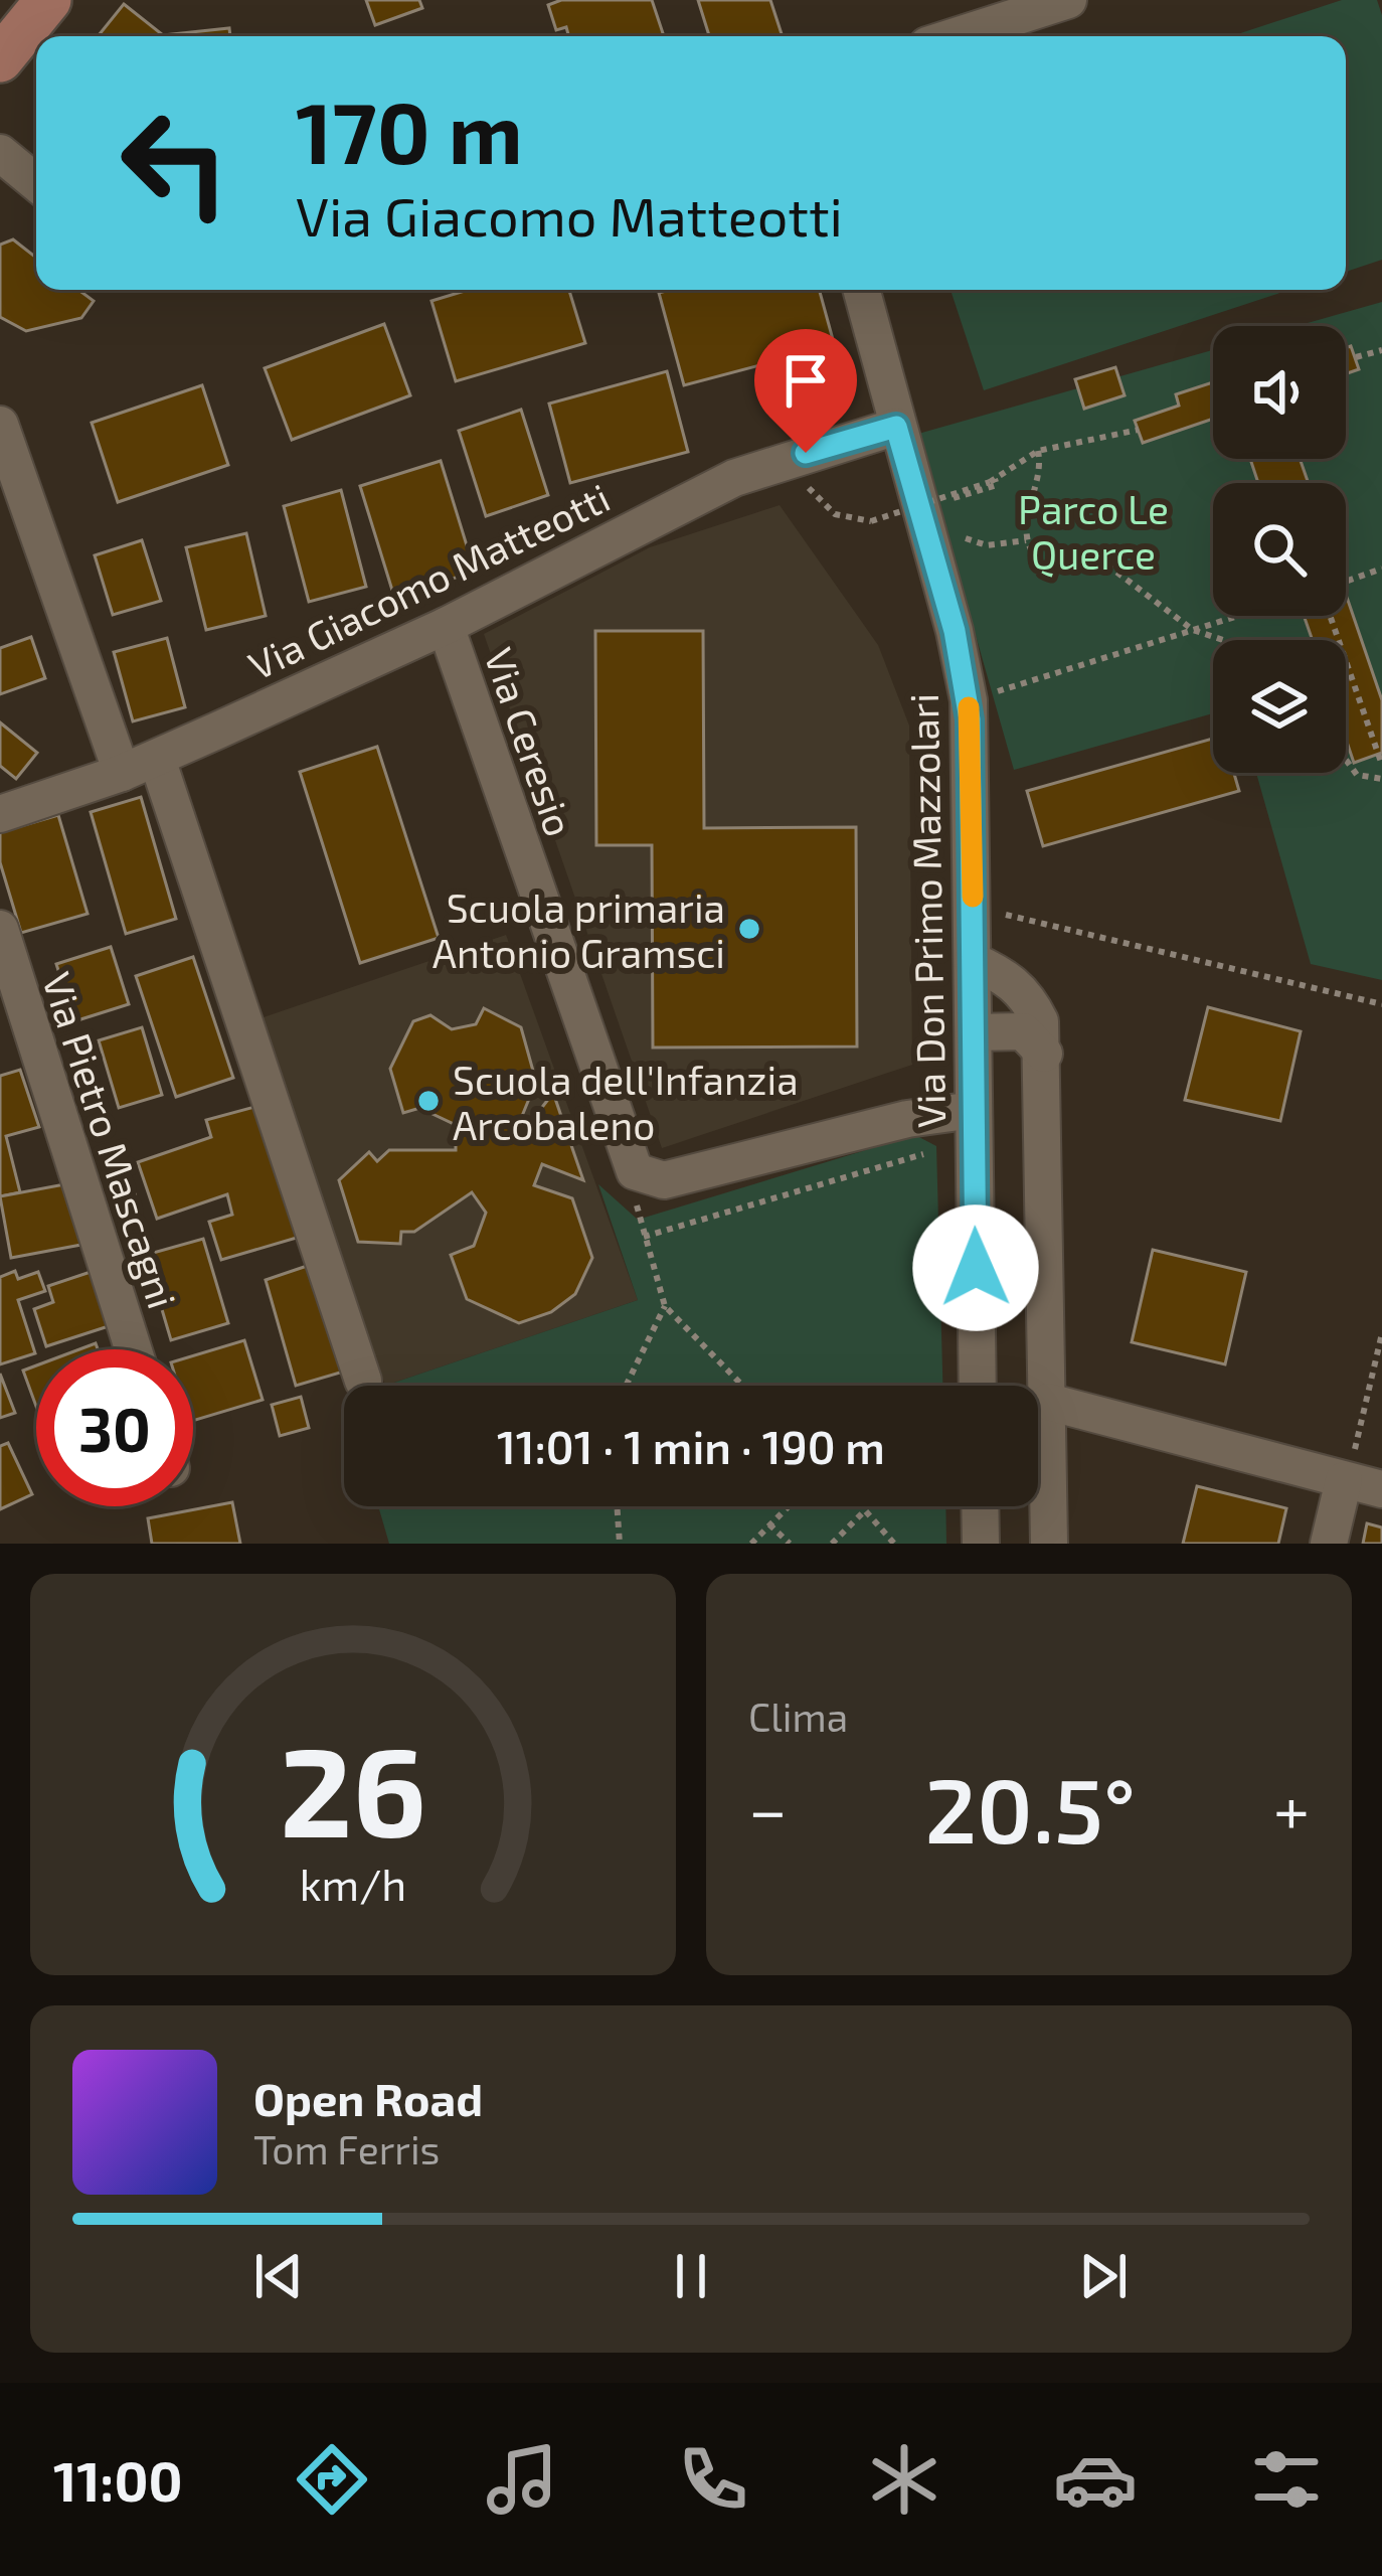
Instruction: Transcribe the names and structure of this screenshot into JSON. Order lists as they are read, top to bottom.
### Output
{
  "streets": {
    "street": [
      "Via Giacomo Matteotti",
      "Via Ceresio",
      "Via Don Primo Mazzolari",
      "Via Pietro Mascagni"
    ]
  },
  "crossings": [
    ["Via Giacomo Matteotti", "Via Ceresio"],
    ["Via Giacomo Matteotti", "Via Don Primo Mazzolari"]
  ],
  "parks": ["Parco Le Querce"],
  "places": ["Scuola primaria Antonio Gramsci", "Scuola dell'Infanzia Arcobaleno"],
  "page": {
    "turn": ["170 m", "Via Giacomo Matteotti"],
    "limit": "30",
    "trip": "11:01 · 1 min · 190 m",
    "tile": "Clima",
    "heat": ["−", "20.5°", "+"],
    "song": ["Open Road", "Tom Ferris"],
    "tabs": "11:00",
    "gauge": ["26", "km/h"]
  }
}
